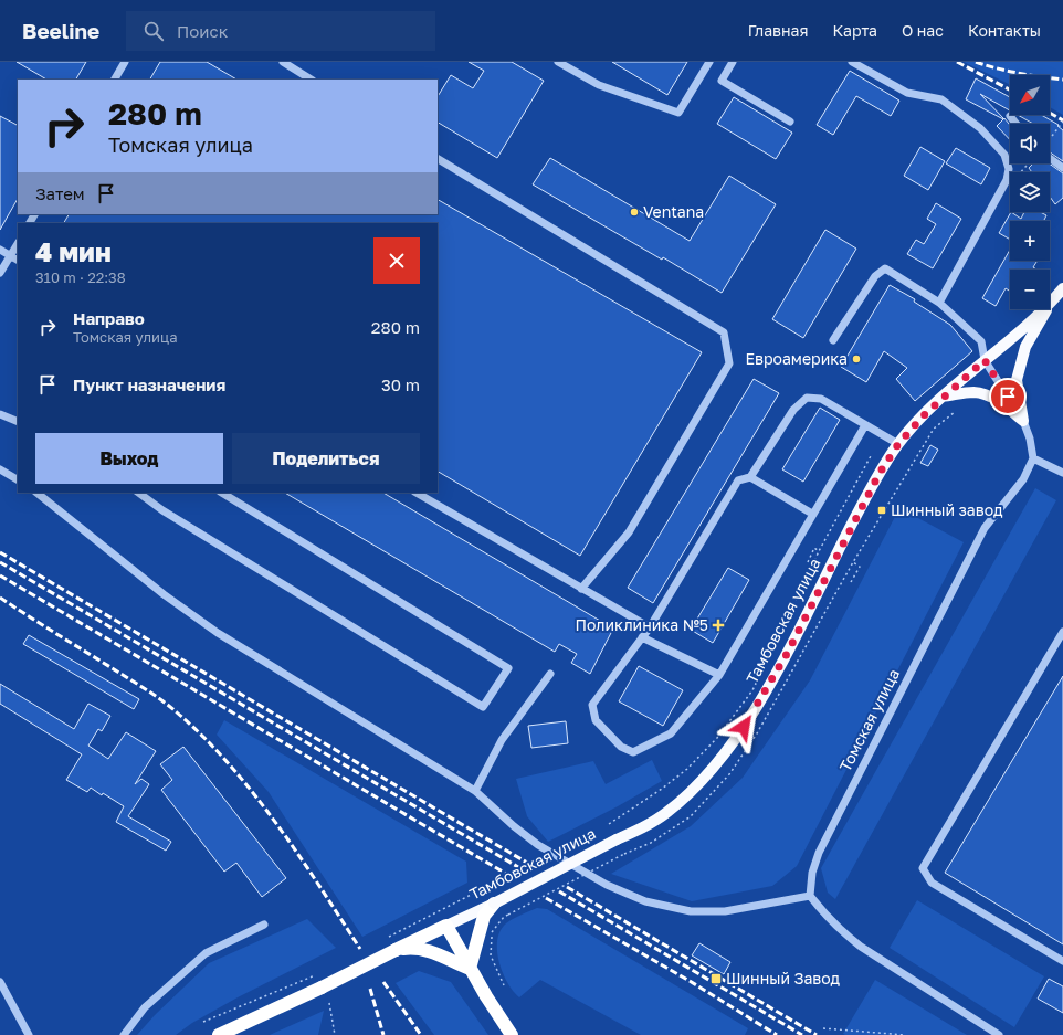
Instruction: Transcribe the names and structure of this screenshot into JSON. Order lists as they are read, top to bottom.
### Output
{
  "streets": {
    "highway": ["Тамбовская улица"],
    "street": ["Томская улица"]
  },
  "places": {
    "other": ["Ventana", "Евроамерика"],
    "transit": ["Шинный завод", "Шинный Завод"],
    "health": ["Поликлиника №5"]
  },
  "north": "bottom left",
  "page": {
    "header": "Beeline",
    "search": "Поиск",
    "nav": [
      "Главная",
      "Карта",
      "О нас",
      "Контакты"
    ],
    "map_buttons": ["+", "−"],
    "turn": ["280 m", "Томская улица"],
    "then": "Затем",
    "heading": ["4 мин", "310 m · 22:38"],
    "list": [
      {
        "name": "Направо",
        "note": "Томская улица",
        "value": "280 m"
      },
      {
        "name": "Пункт назначения",
        "value": "30 m"
      }
    ],
    "buttons": ["Выход", "Поделиться"]
  }
}
